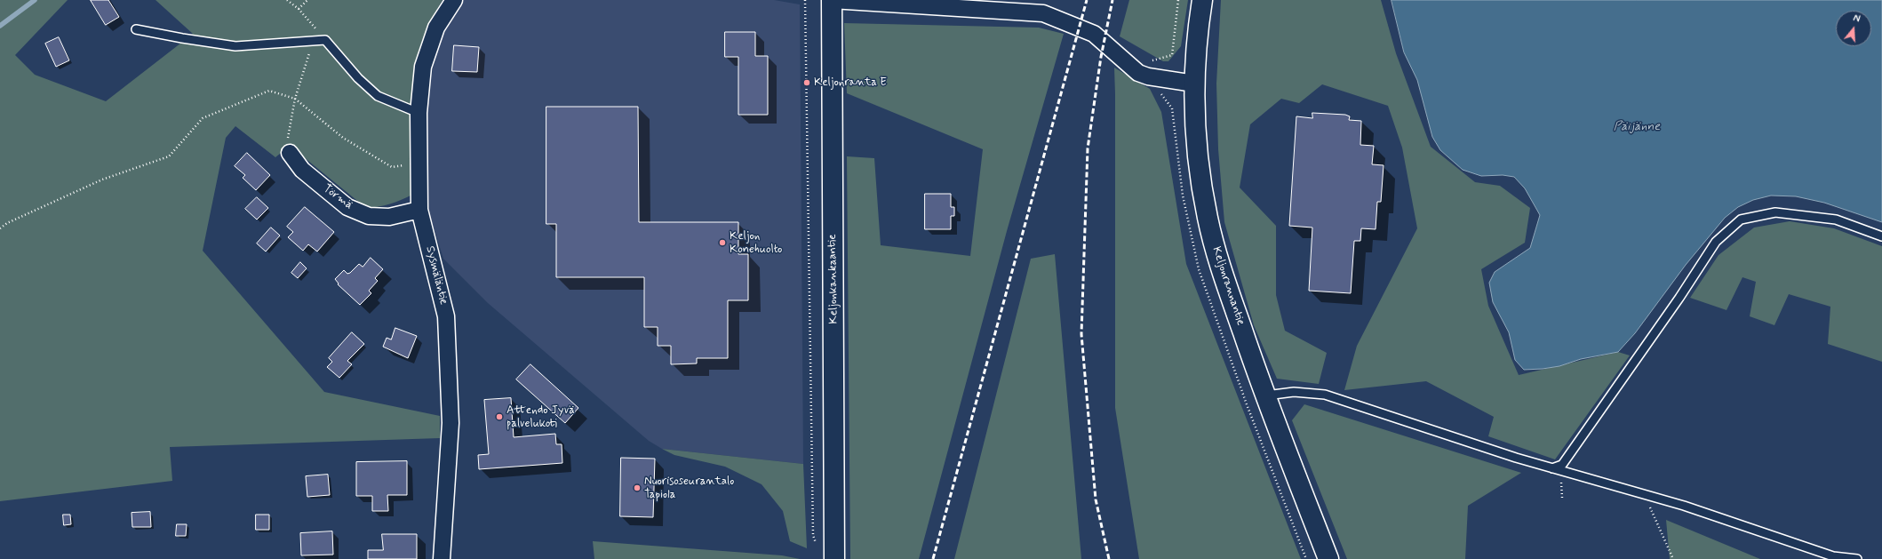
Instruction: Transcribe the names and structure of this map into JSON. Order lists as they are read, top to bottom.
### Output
{
  "streets": {
    "street": [
      "Törmä",
      "Sysmäläntie",
      "Keljonkankaantie",
      "Keljonrannantie"
    ]
  },
  "crossings": [
    ["Törmä", "Sysmäläntie"]
  ],
  "water": ["Päijänne"],
  "places": [
    "Keljonranta E",
    "Keljon Konehuolto",
    "Attendo Jyvä palvelukoti",
    "Nuorisoseurantalo Tapiola"
  ],
  "north": "top"
}
